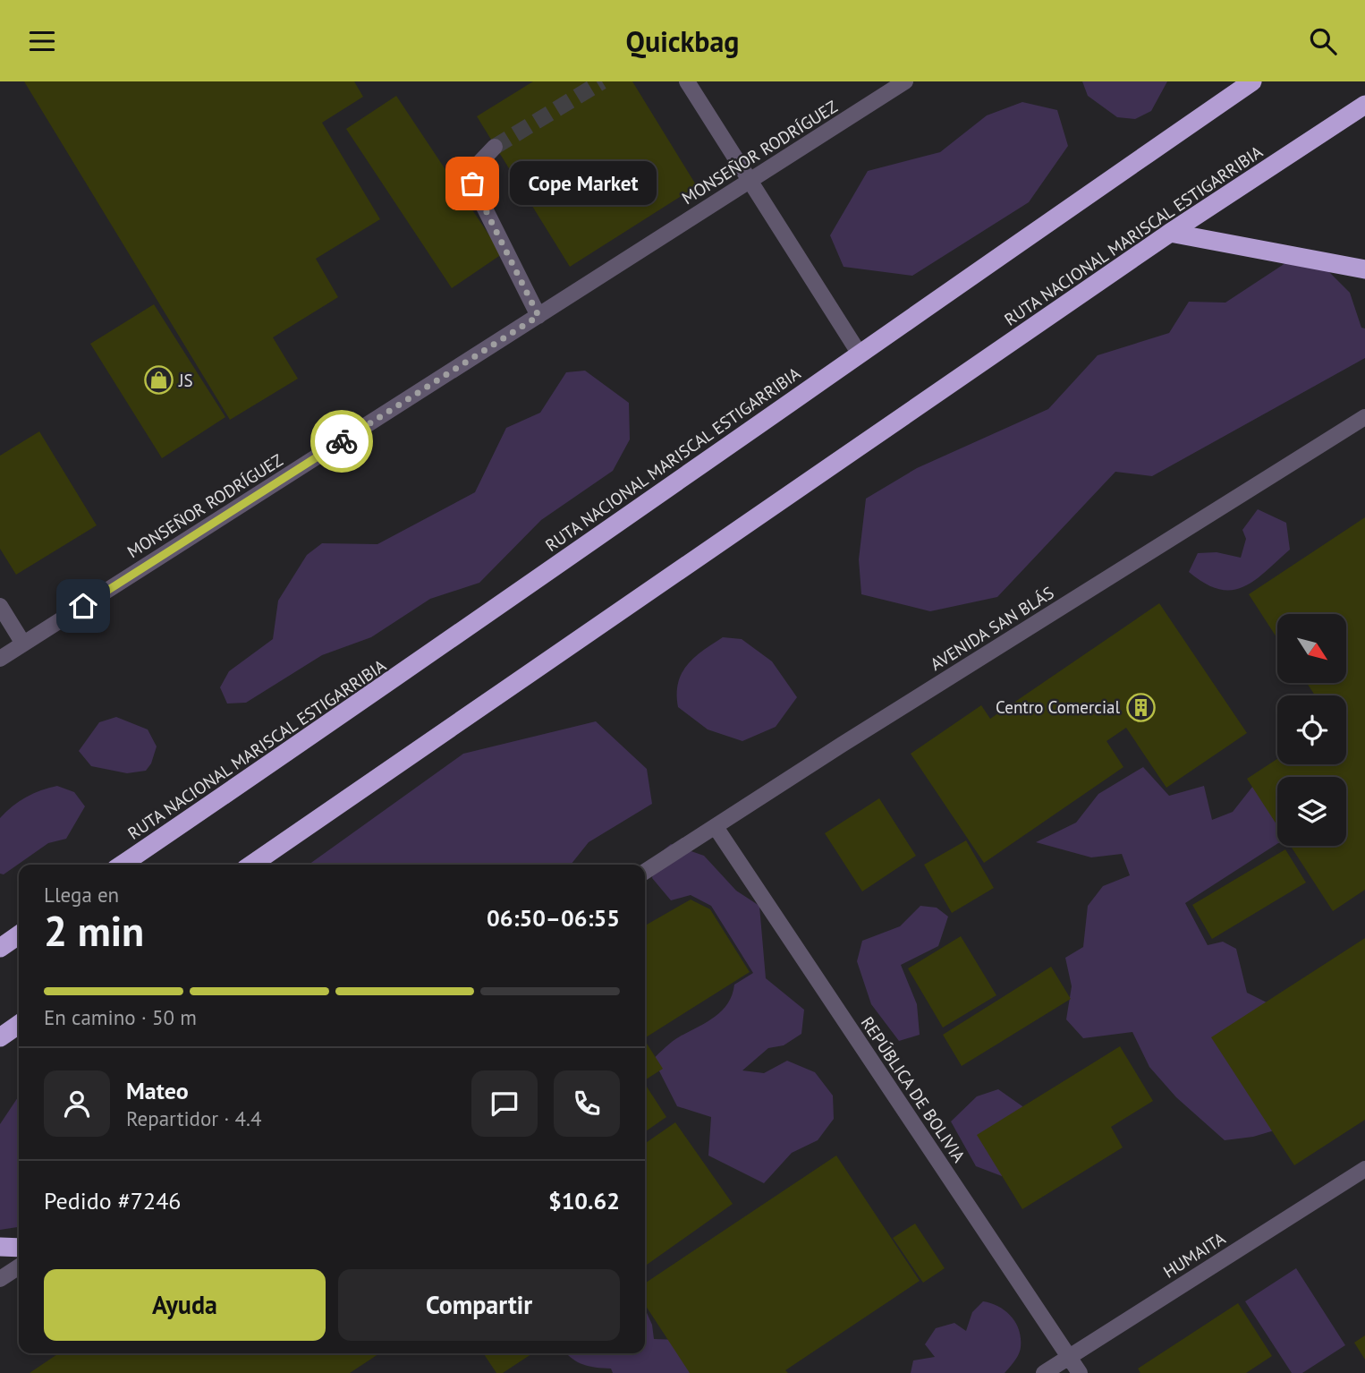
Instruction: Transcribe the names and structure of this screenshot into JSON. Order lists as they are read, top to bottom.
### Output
{
  "streets": {
    "highway": ["RUTA NACIONAL MARISCAL ESTIGARRIBIA"],
    "street": [
      "MONSEÑOR RODRÍGUEZ",
      "AVENIDA SAN BLÁS",
      "REPÚBLICA DE BOLIVIA",
      "HUMAITA"
    ]
  },
  "crossings": [
    ["AVENIDA SAN BLÁS", "REPÚBLICA DE BOLIVIA"],
    ["REPÚBLICA DE BOLIVIA", "HUMAITA"]
  ],
  "places": {
    "other": ["Cope Market"],
    "shop": ["JS"],
    "building": ["Centro Comercial"]
  },
  "north": "bottom right",
  "page": {
    "header": "Quickbag",
    "bubble": "Cope Market",
    "heading": ["2 min", "Llega en", "06:50–06:55"],
    "panel": [
      "Mateo",
      "Repartidor · 4.4",
      "Pedido #7246",
      "$10.62"
    ],
    "bar": "En camino · 50 m",
    "buttons": ["Ayuda", "Compartir"]
  }
}
